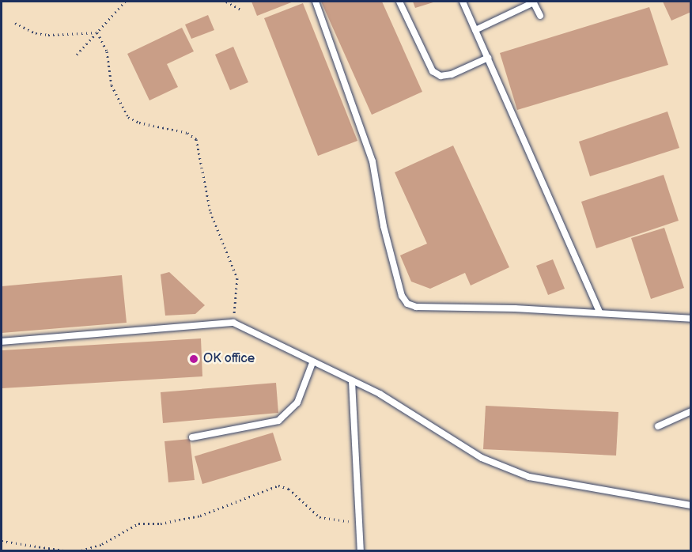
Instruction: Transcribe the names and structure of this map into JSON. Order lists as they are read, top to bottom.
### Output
{
  "places": ["OK office"]
}
